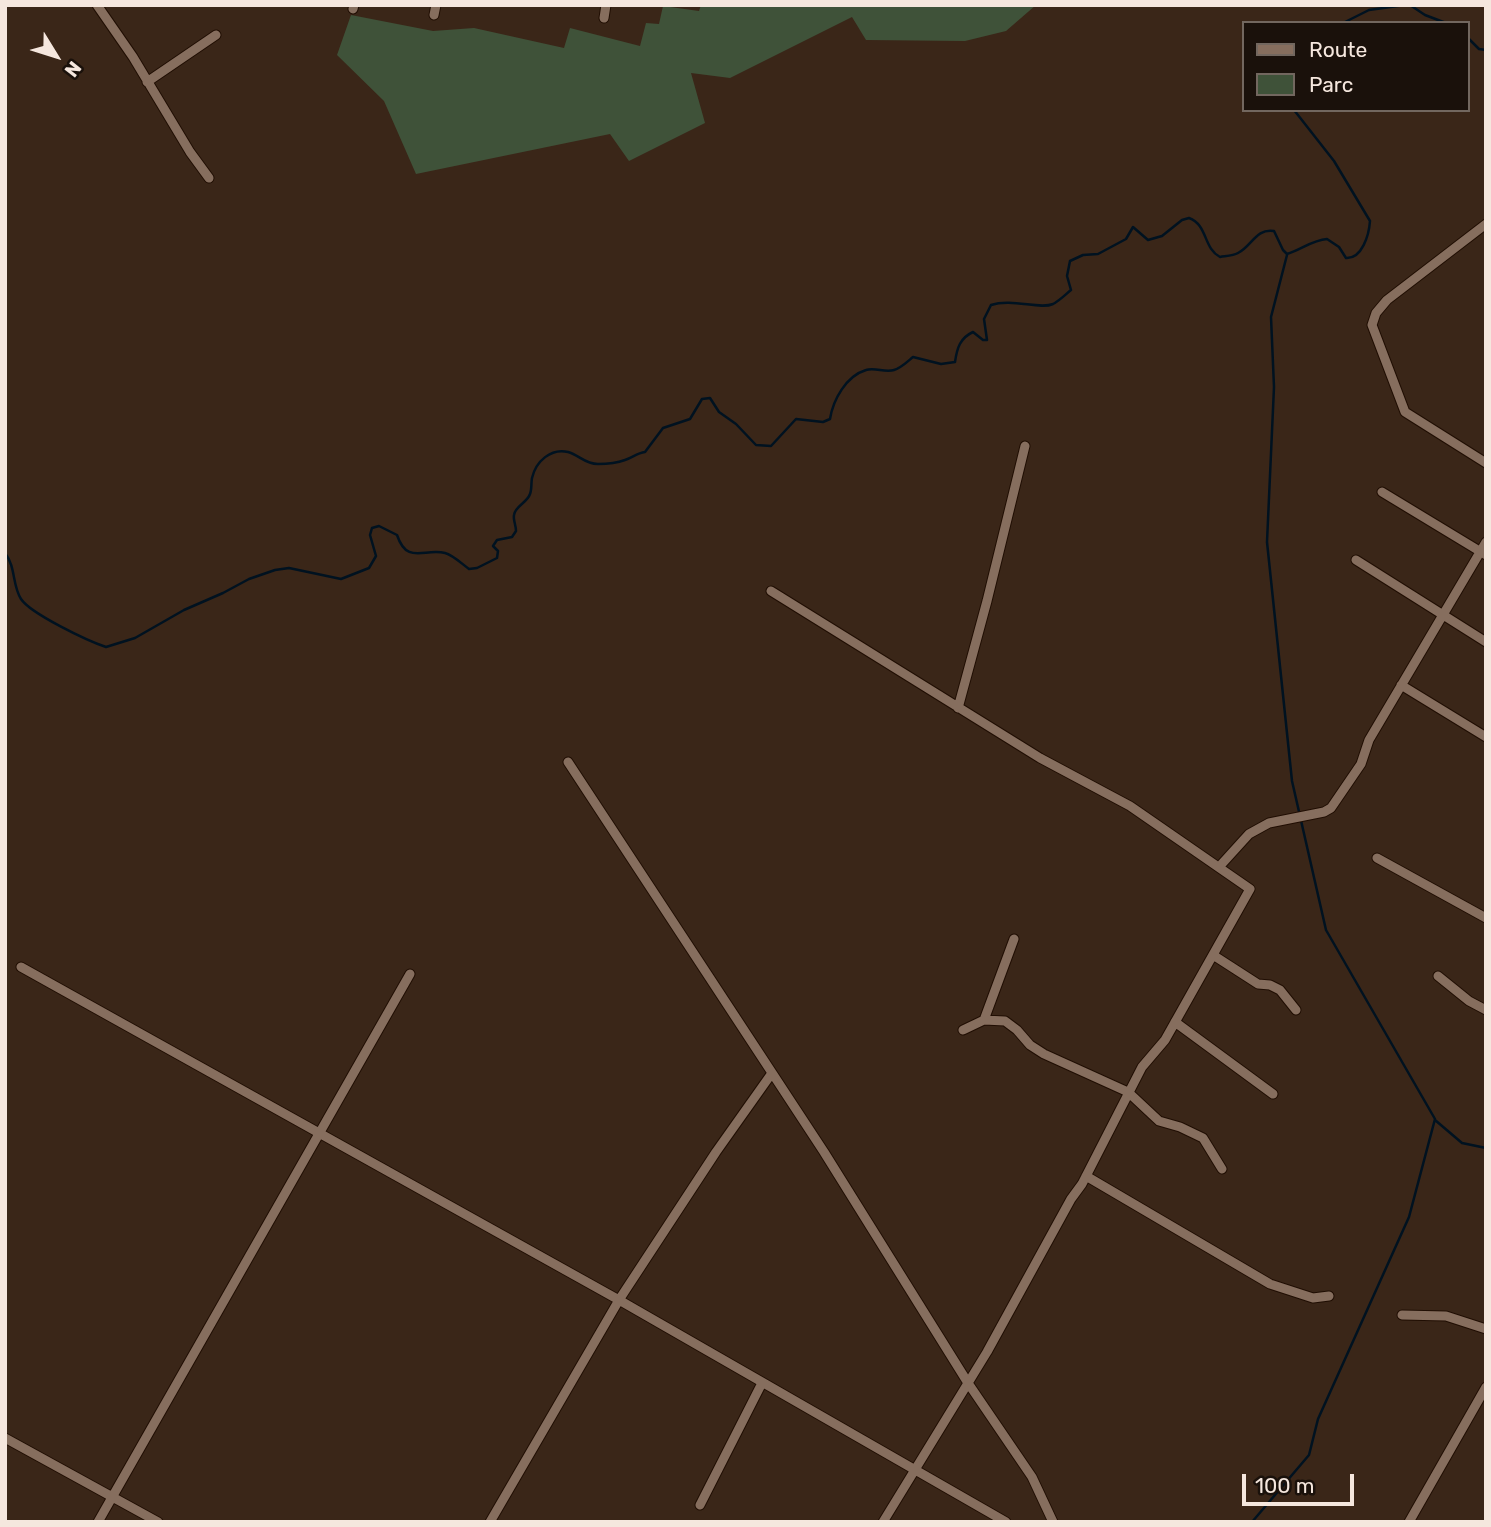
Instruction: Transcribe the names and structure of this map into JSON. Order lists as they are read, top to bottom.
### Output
{
  "legend": ["Route", "Parc"],
  "scale_bar": "100 m",
  "north": "bottom right"
}
